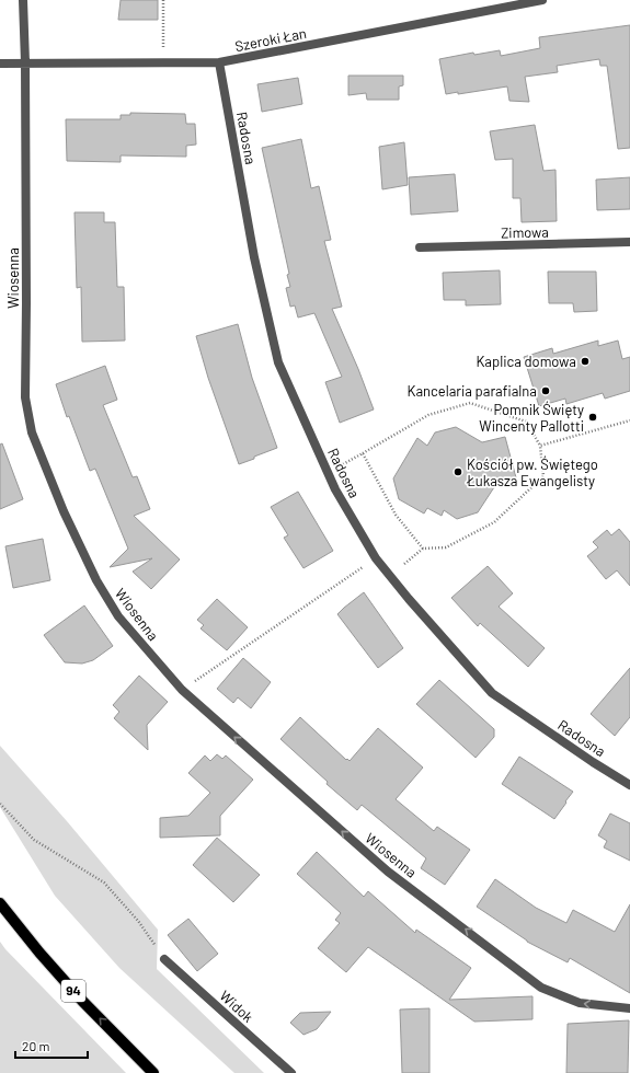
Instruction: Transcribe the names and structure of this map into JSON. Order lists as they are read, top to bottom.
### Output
{
  "streets": {
    "main road": ["94"],
    "street": [
      "Szeroki Łan",
      "Radosna",
      "Zimowa",
      "Wiosenna",
      "Widok"
    ]
  },
  "crossings": [
    ["Szeroki Łan", "Radosna"],
    ["Szeroki Łan", "Wiosenna"]
  ],
  "one_way": ["Wiosenna"],
  "places": [
    "Kaplica domowa",
    "Kancelaria parafialna",
    "Pomnik Święty Wincenty Pallotti",
    "Kościół pw. Świętego Łukasza Ewangelisty"
  ],
  "scale_bar": "20 m"
}
